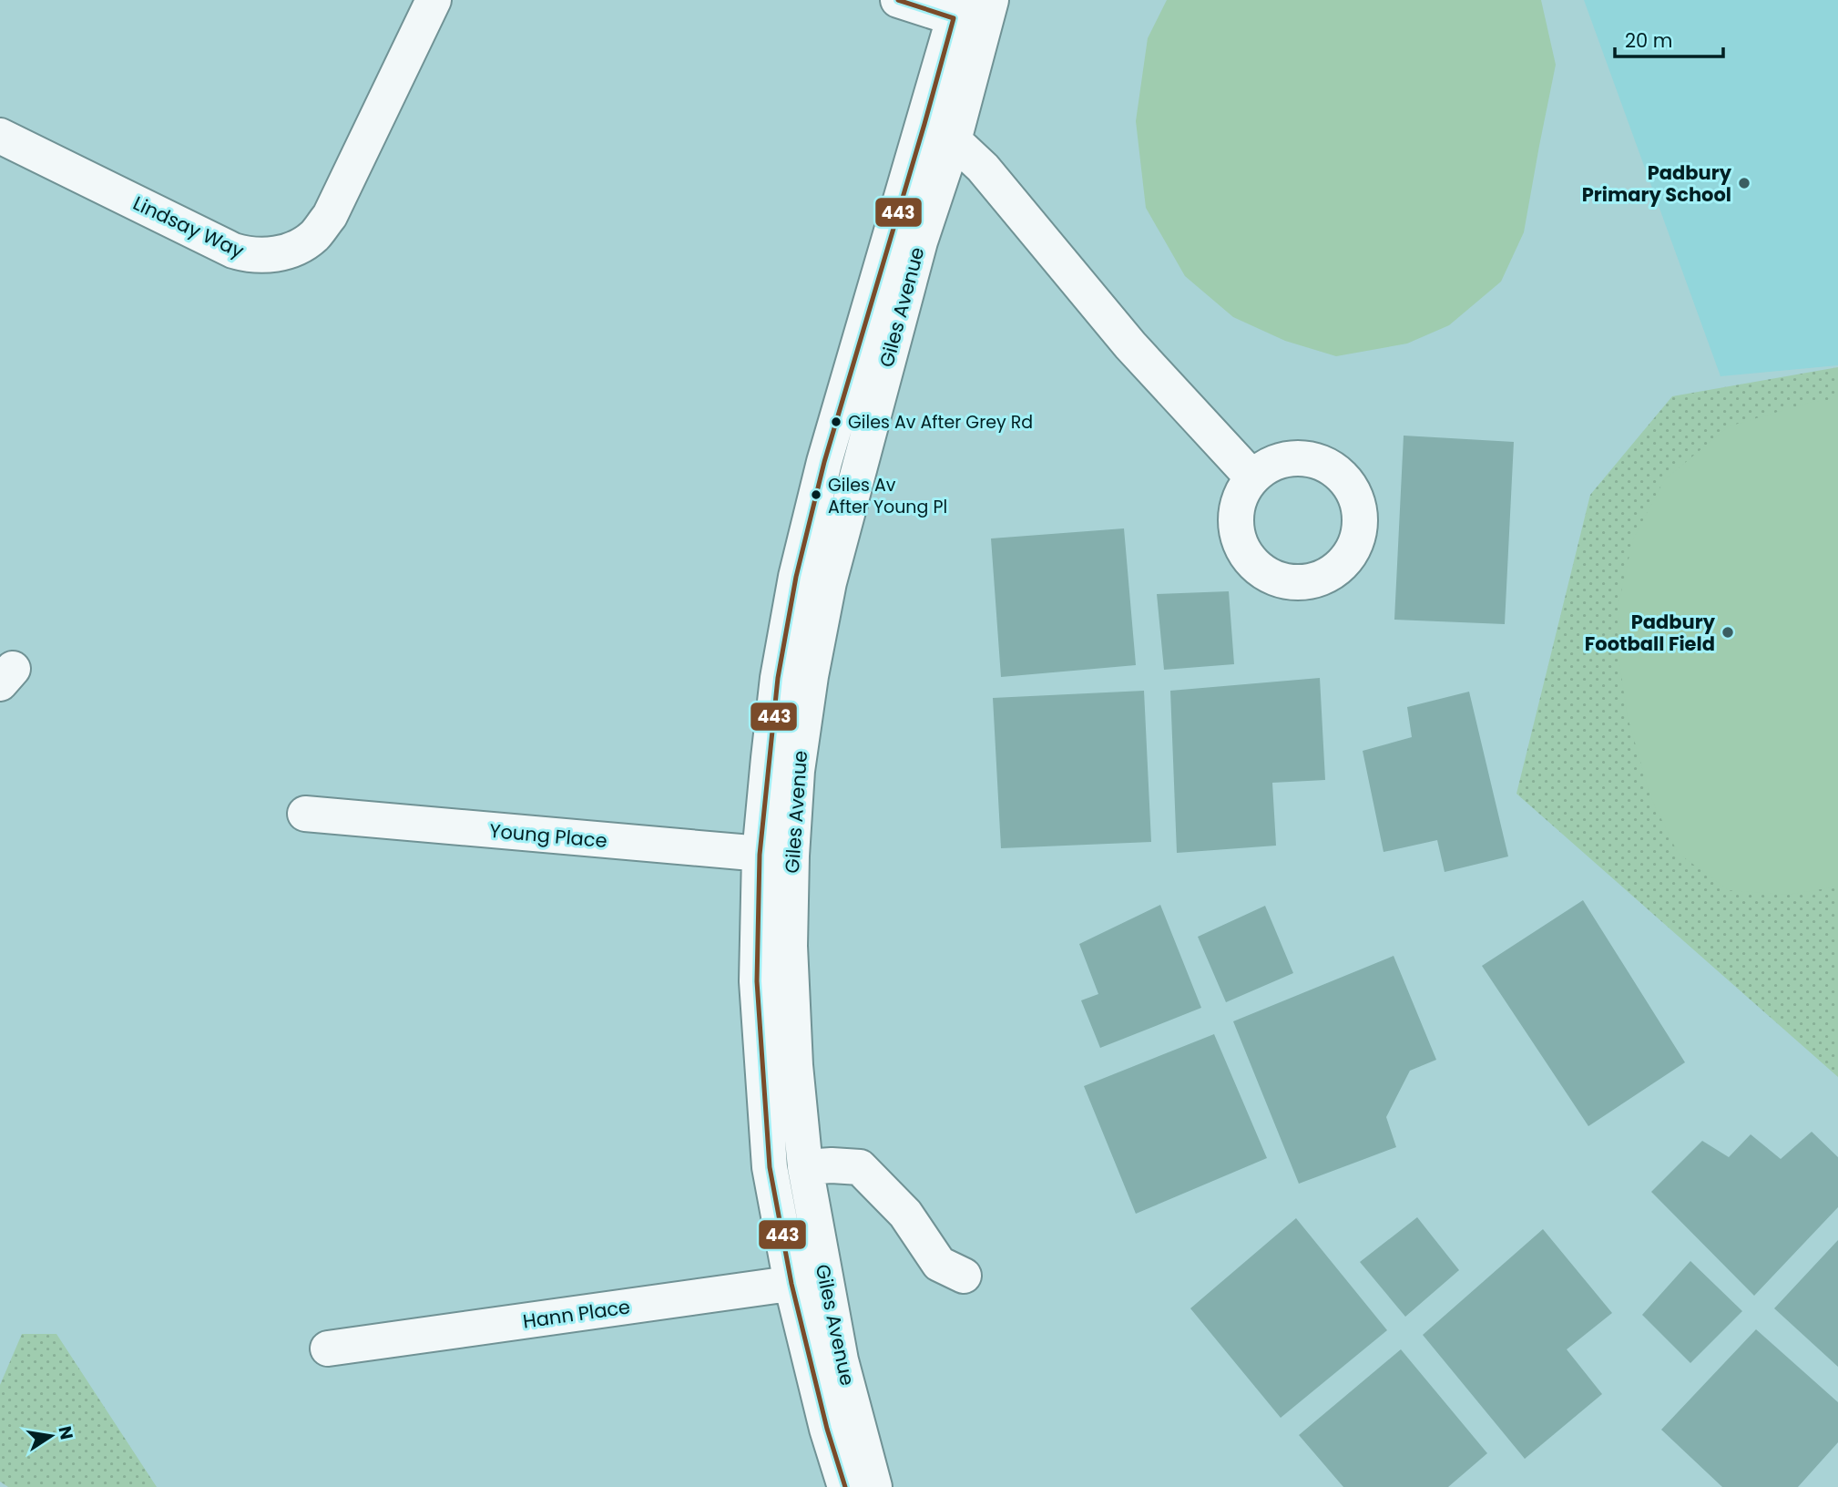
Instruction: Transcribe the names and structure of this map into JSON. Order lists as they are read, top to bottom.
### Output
{
  "streets": {
    "street": [
      "Lindsay Way",
      "Giles Avenue",
      "Young Place",
      "Hann Place"
    ]
  },
  "crossings": [
    ["Giles Avenue", "Young Place"],
    ["Giles Avenue", "Hann Place"]
  ],
  "places": [
    "Padbury Primary School",
    "Giles Av After Grey Rd",
    "Giles Av After Young Pl",
    "Padbury Football Field"
  ],
  "lines": ["transit line 443"],
  "scale_bar": "20 m",
  "north": "right"
}
